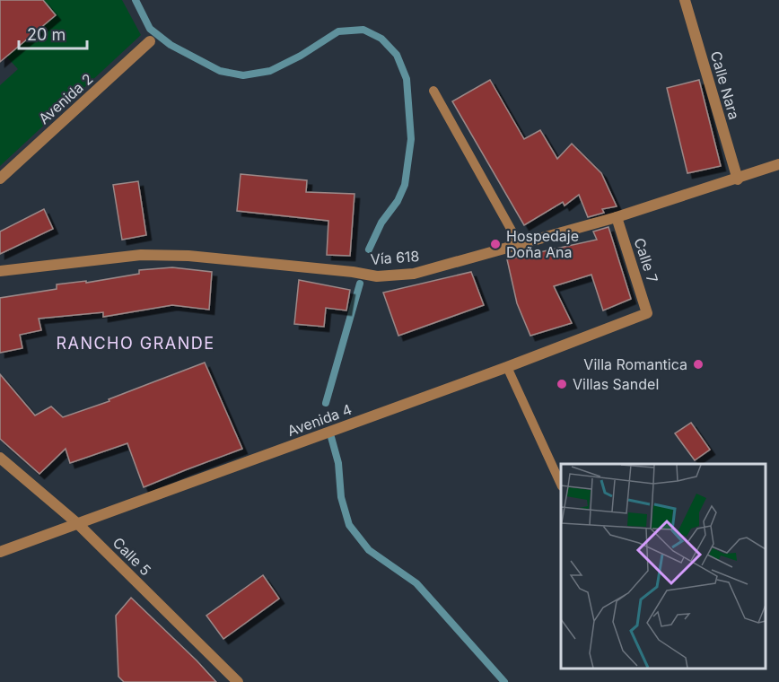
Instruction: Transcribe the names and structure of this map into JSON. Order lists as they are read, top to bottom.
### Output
{
  "streets": {
    "street": [
      "Calle Nara",
      "Avenida 2",
      "Vía 618",
      "Calle 7",
      "Avenida 4",
      "Calle 5"
    ]
  },
  "crossings": [
    ["Calle Nara", "Vía 618"],
    ["Vía 618", "Calle 7"],
    ["Calle 7", "Avenida 4"],
    ["Avenida 4", "Calle 5"]
  ],
  "districts": ["RANCHO GRANDE"],
  "places": ["Hospedaje Doña Ana", "Villa Romantica", "Villas Sandel"],
  "scale_bar": "20 m"
}
